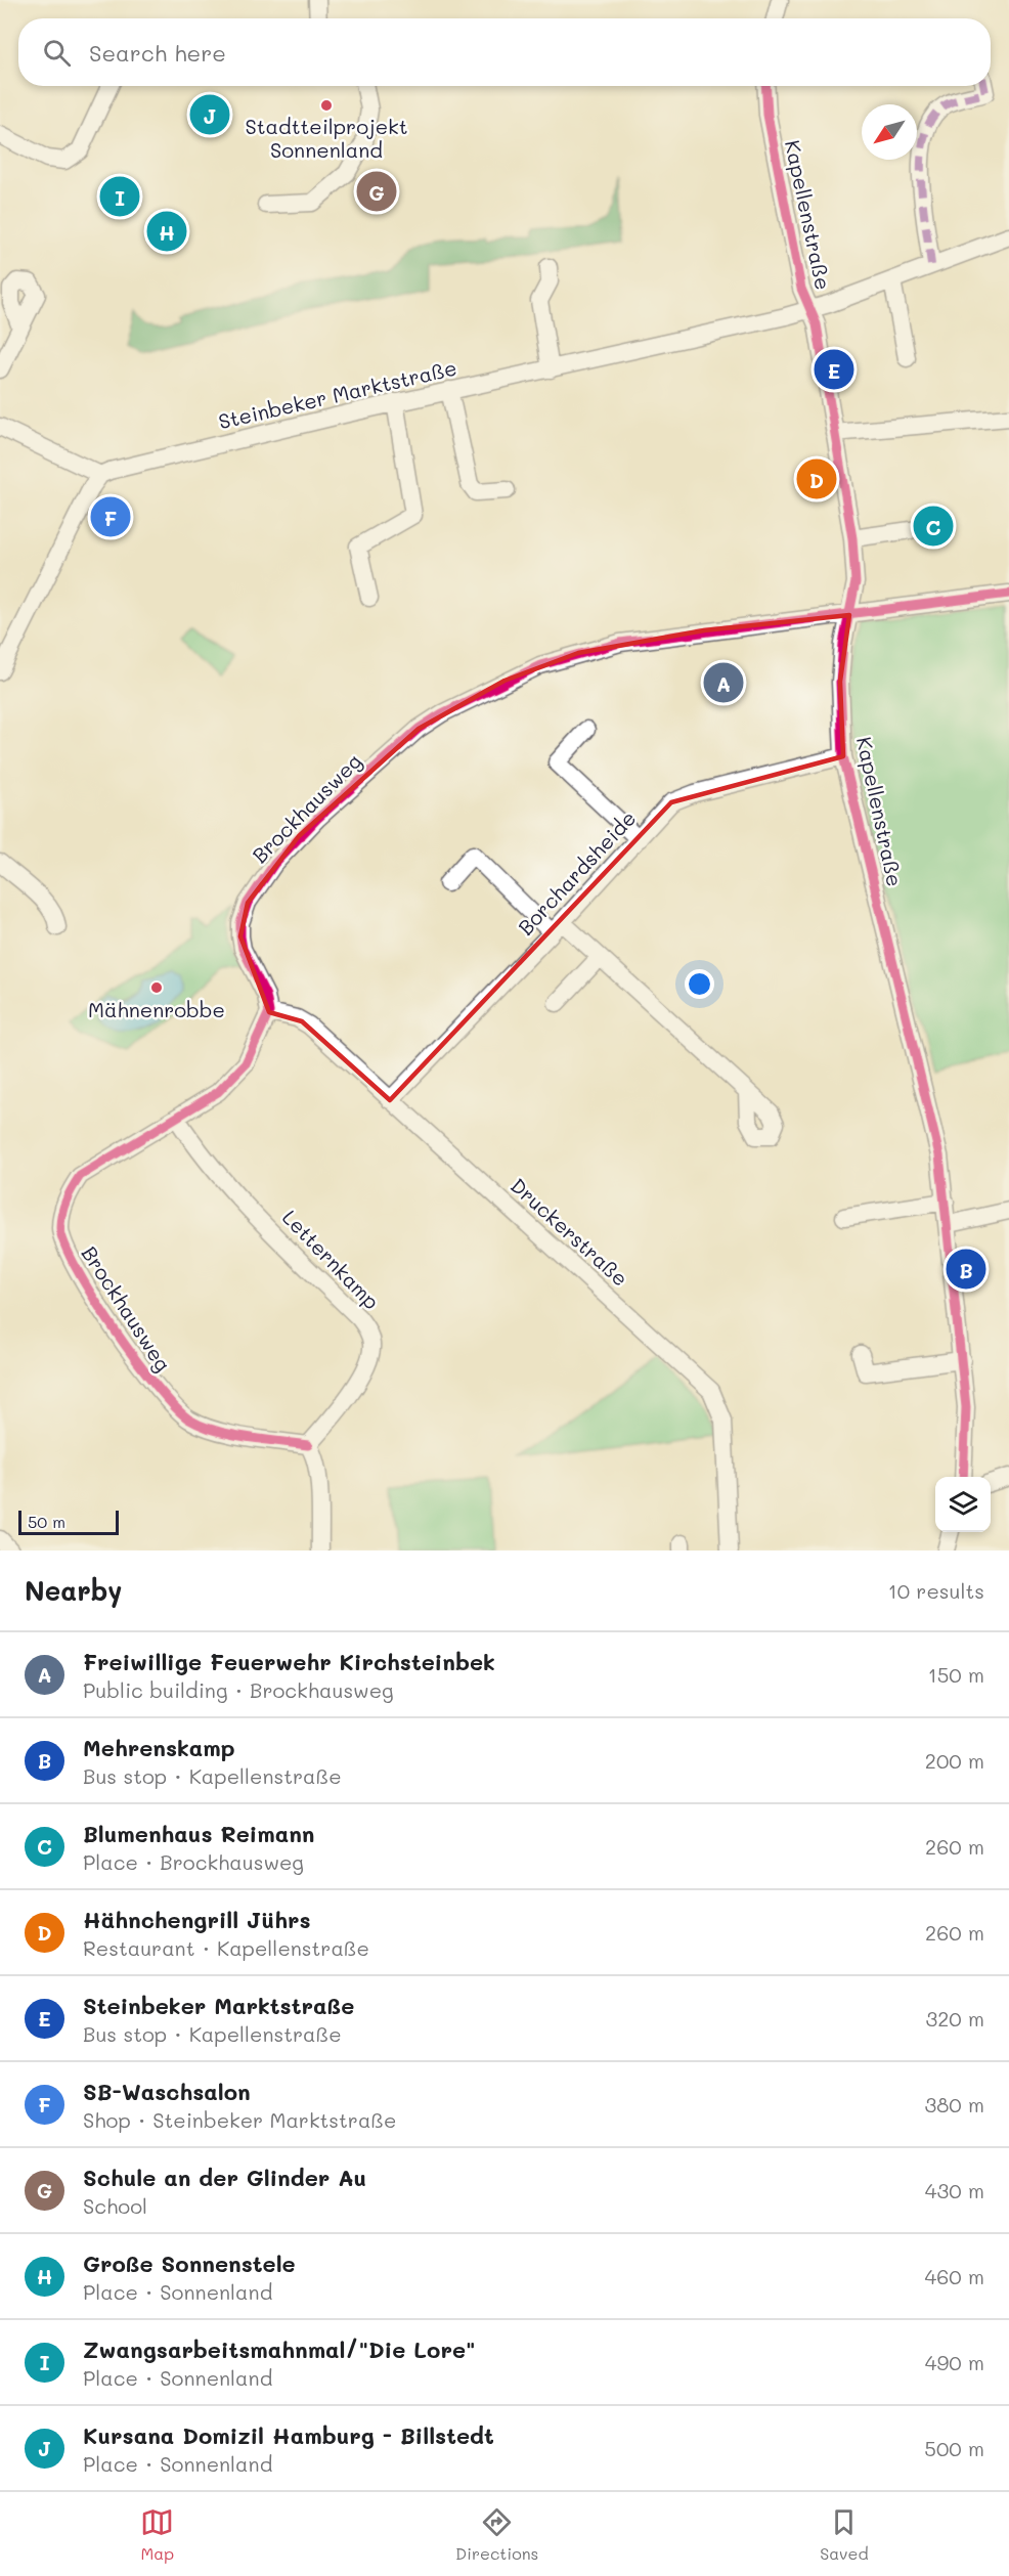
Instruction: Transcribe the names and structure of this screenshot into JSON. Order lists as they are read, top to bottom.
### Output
{
  "streets": {
    "street": [
      "Kapellenstraße",
      "Steinbeker Marktstraße",
      "Brockhausweg",
      "Borchardsheide",
      "Druckerstraße",
      "Letternkamp"
    ]
  },
  "crossings": [
    ["Kapellenstraße", "Steinbeker Marktstraße"],
    ["Kapellenstraße", "Brockhausweg"],
    ["Kapellenstraße", "Borchardsheide"],
    ["Brockhausweg", "Druckerstraße"],
    ["Brockhausweg", "Letternkamp"],
    ["Borchardsheide", "Druckerstraße"]
  ],
  "places": ["Stadtteilprojekt Sonnenland", "Mähnenrobbe"],
  "scale_bar": "50 m",
  "north": "bottom left",
  "page": {
    "search": "Search here",
    "pins": [
      "J",
      "G",
      "I",
      "H",
      "E",
      "D",
      "F",
      "C",
      "A",
      "B"
    ],
    "scale": "50 m",
    "heading": ["Nearby", "10 results"],
    "list": [
      {
        "mark": "A",
        "name": "Freiwillige Feuerwehr Kirchsteinbek",
        "note": "Public building · Brockhausweg",
        "value": "150 m"
      },
      {
        "mark": "B",
        "name": "Mehrenskamp",
        "note": "Bus stop · Kapellenstraße",
        "value": "200 m"
      },
      {
        "mark": "C",
        "name": "Blumenhaus Reimann",
        "note": "Place · Brockhausweg",
        "value": "260 m"
      },
      {
        "mark": "D",
        "name": "Hähnchengrill Jührs",
        "note": "Restaurant · Kapellenstraße",
        "value": "260 m"
      },
      {
        "mark": "E",
        "name": "Steinbeker Marktstraße",
        "note": "Bus stop · Kapellenstraße",
        "value": "320 m"
      },
      {
        "mark": "F",
        "name": "SB-Waschsalon",
        "note": "Shop · Steinbeker Marktstraße",
        "value": "380 m"
      },
      {
        "mark": "G",
        "name": "Schule an der Glinder Au",
        "note": "School",
        "value": "430 m"
      },
      {
        "mark": "H",
        "name": "Große Sonnenstele",
        "note": "Place · Sonnenland",
        "value": "460 m"
      },
      {
        "mark": "I",
        "name": "Zwangsarbeitsmahnmal/\"Die Lore\"",
        "note": "Place · Sonnenland",
        "value": "490 m"
      },
      {
        "mark": "J",
        "name": "Kursana Domizil Hamburg - Billstedt",
        "note": "Place · Sonnenland",
        "value": "500 m"
      }
    ],
    "nav": ["Map", "Directions", "Saved"]
  }
}
